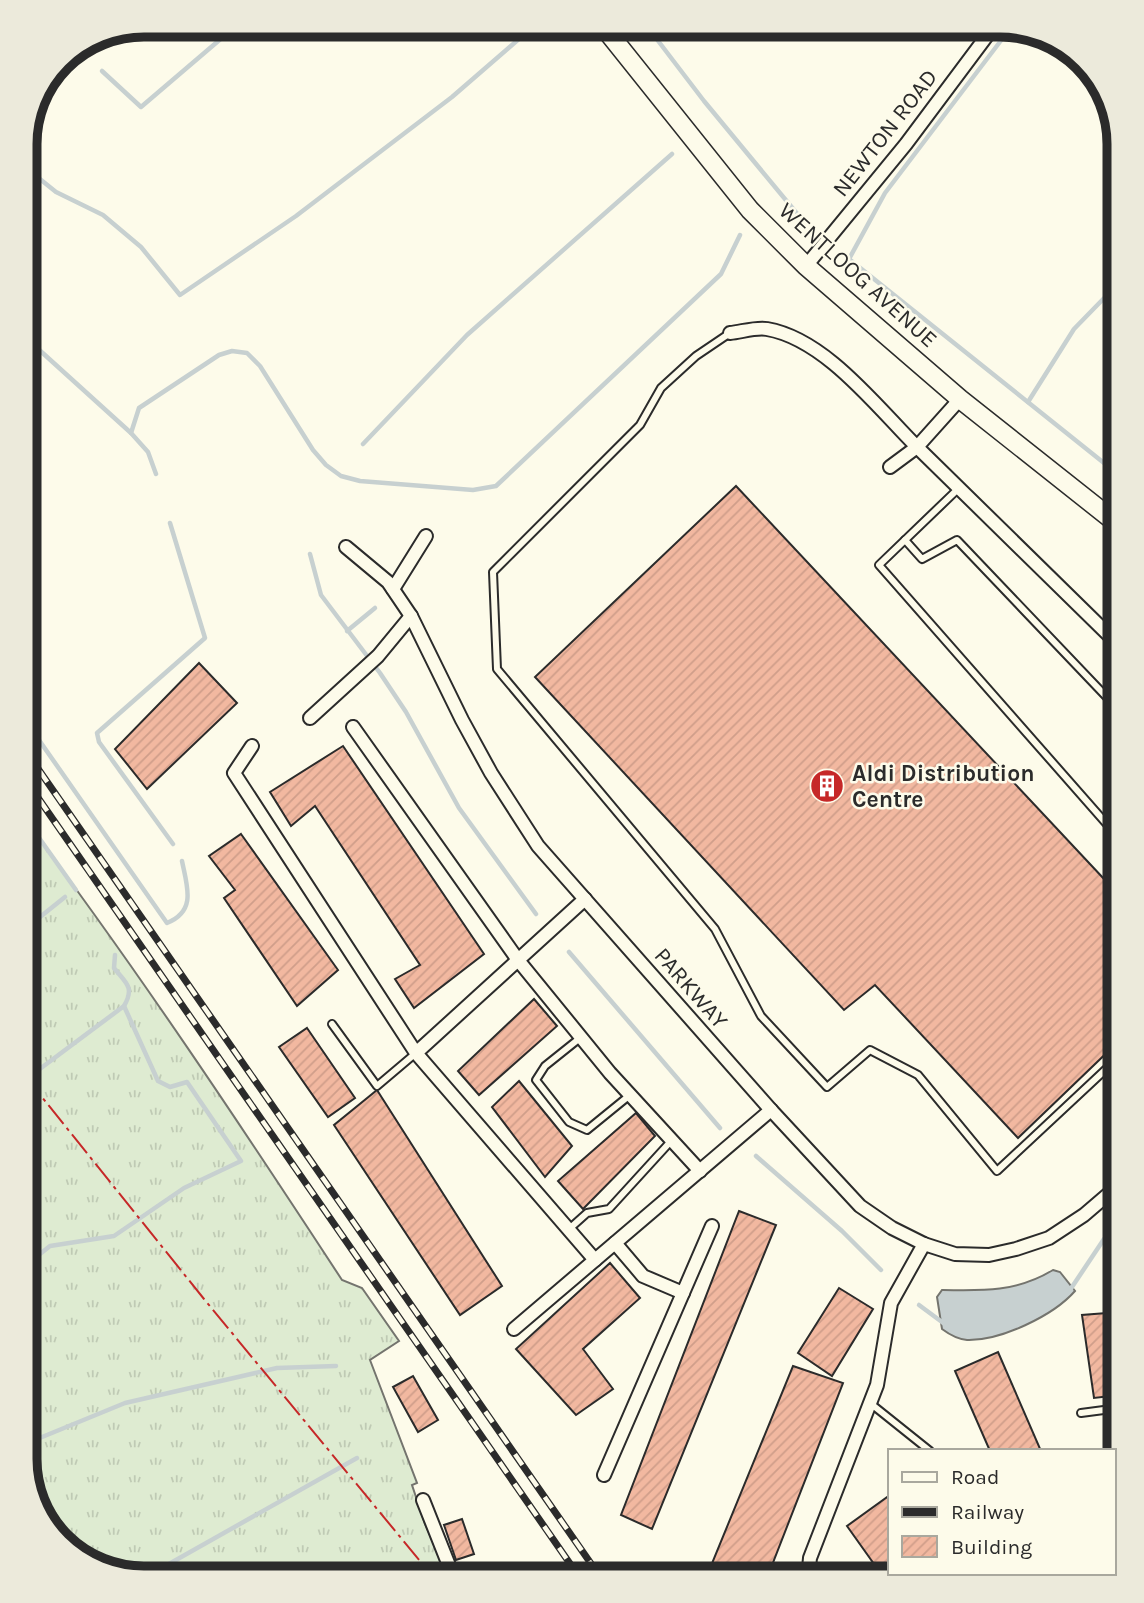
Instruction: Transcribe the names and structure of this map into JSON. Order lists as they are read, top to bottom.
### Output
{
  "streets": {
    "main road": ["WENTLOOG AVENUE"],
    "street": ["NEWTON ROAD", "PARKWAY"]
  },
  "crossings": [
    ["NEWTON ROAD", "WENTLOOG AVENUE"]
  ],
  "places": {
    "building": ["Aldi Distribution Centre"]
  },
  "legend": ["Road", "Railway", "Building"]
}
